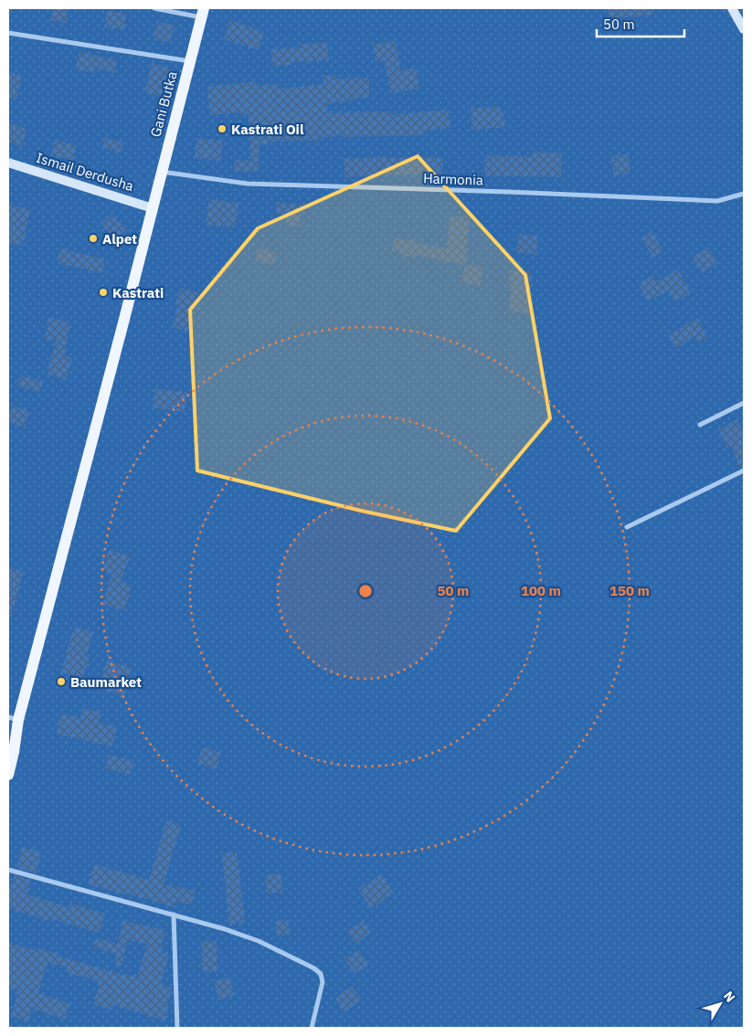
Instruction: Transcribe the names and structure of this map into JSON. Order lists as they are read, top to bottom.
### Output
{
  "streets": {
    "main road": ["Gani Butka", "Ismail Derdusha"],
    "street": ["Harmonia"]
  },
  "crossings": [
    ["Gani Butka", "Ismail Derdusha"],
    ["Gani Butka", "Harmonia"]
  ],
  "places": [
    "Kastrati Oil",
    "Alpet",
    "Kastrati",
    "Baumarket"
  ],
  "scale_bar": "50 m",
  "north": "top right",
  "rings": ["50 m", "100 m", "150 m"]
}
